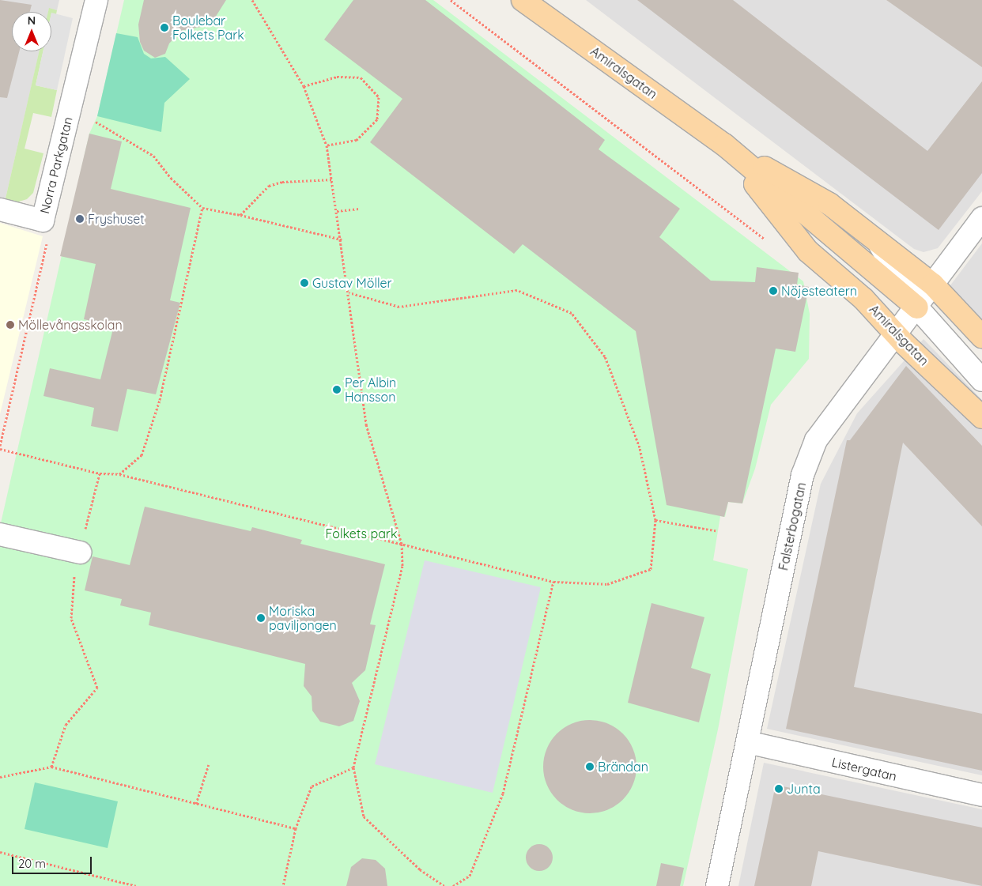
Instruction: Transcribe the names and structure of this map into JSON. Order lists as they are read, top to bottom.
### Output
{
  "streets": {
    "main road": ["Amiralsgatan"],
    "street": ["Norra Parkgatan", "Falsterbogatan", "Listergatan"]
  },
  "crossings": [
    ["Amiralsgatan", "Falsterbogatan"],
    ["Falsterbogatan", "Listergatan"]
  ],
  "parks": ["Folkets park"],
  "places": [
    "Boulebar Folkets Park",
    "Fryshuset",
    "Gustav Möller",
    "Nöjesteatern",
    "Möllevångsskolan",
    "Per Albin Hansson",
    "Moriska paviljongen",
    "Brändan",
    "Junta"
  ],
  "scale_bar": "20 m",
  "north": "top"
}
